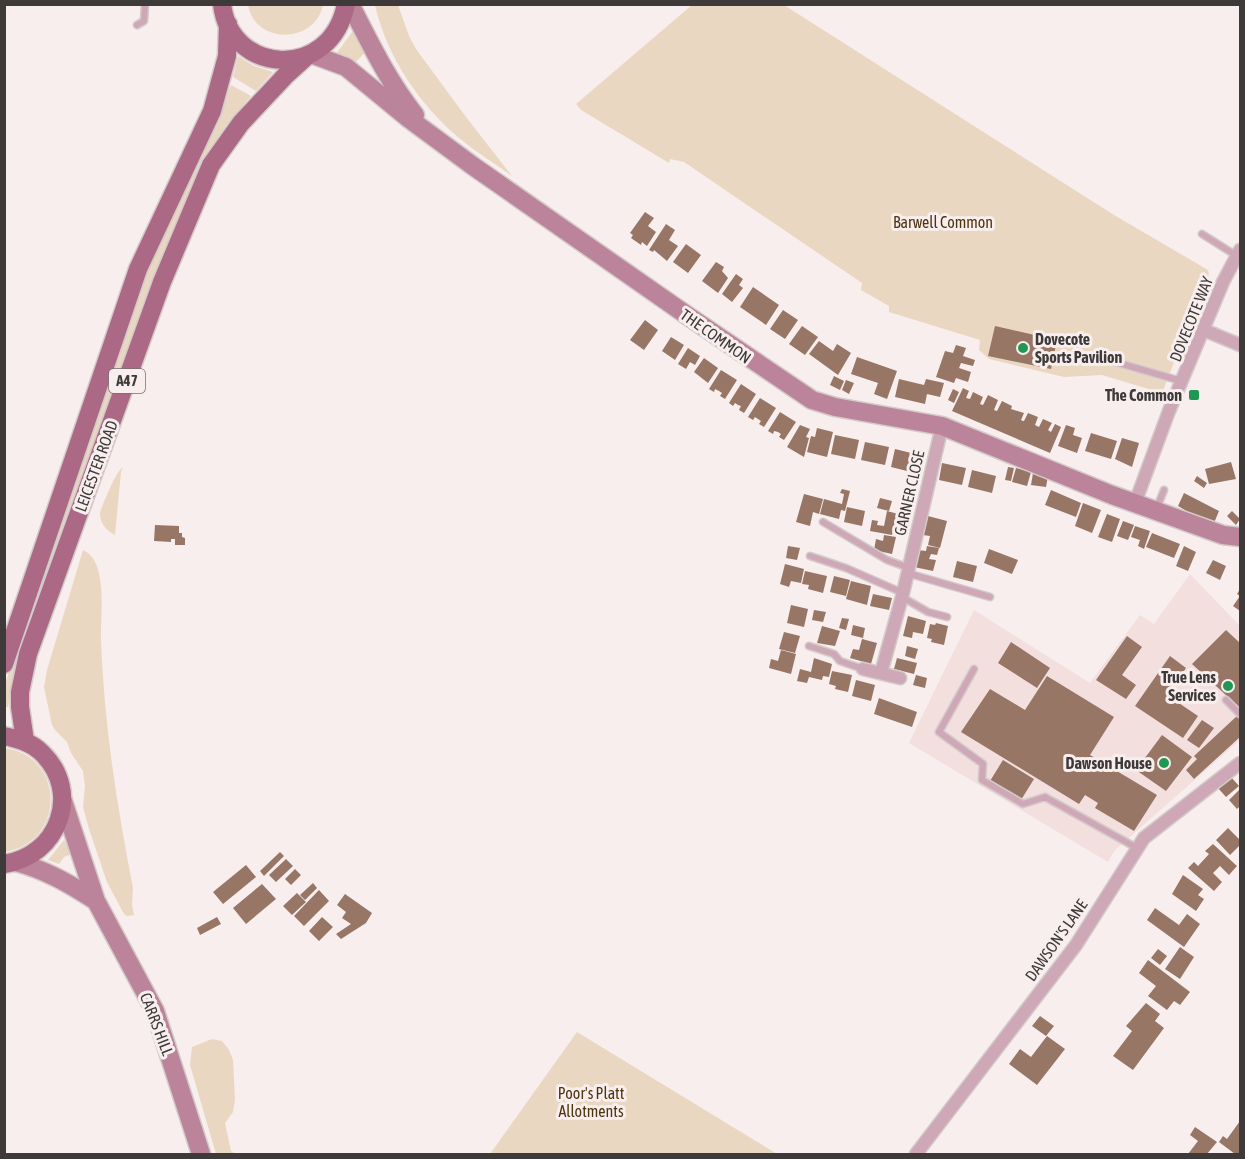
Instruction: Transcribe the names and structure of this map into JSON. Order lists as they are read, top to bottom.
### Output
{
  "streets": {
    "main road": ["A47", "LEICESTER ROAD"],
    "street": [
      "DOVECOTE WAY",
      "THE COMMON",
      "GARNER CLOSE",
      "DAWSON'S LANE",
      "CARRS HILL"
    ]
  },
  "crossings": [
    ["DOVECOTE WAY", "THE COMMON"],
    ["THE COMMON", "LEICESTER ROAD"],
    ["THE COMMON", "GARNER CLOSE"]
  ],
  "parks": ["Barwell Common", "Poor's Platt Allotments"],
  "places": {
    "other": ["Dovecote Sports Pavilion", "True Lens Services", "Dawson House"],
    "transit": ["The Common"]
  }
}
